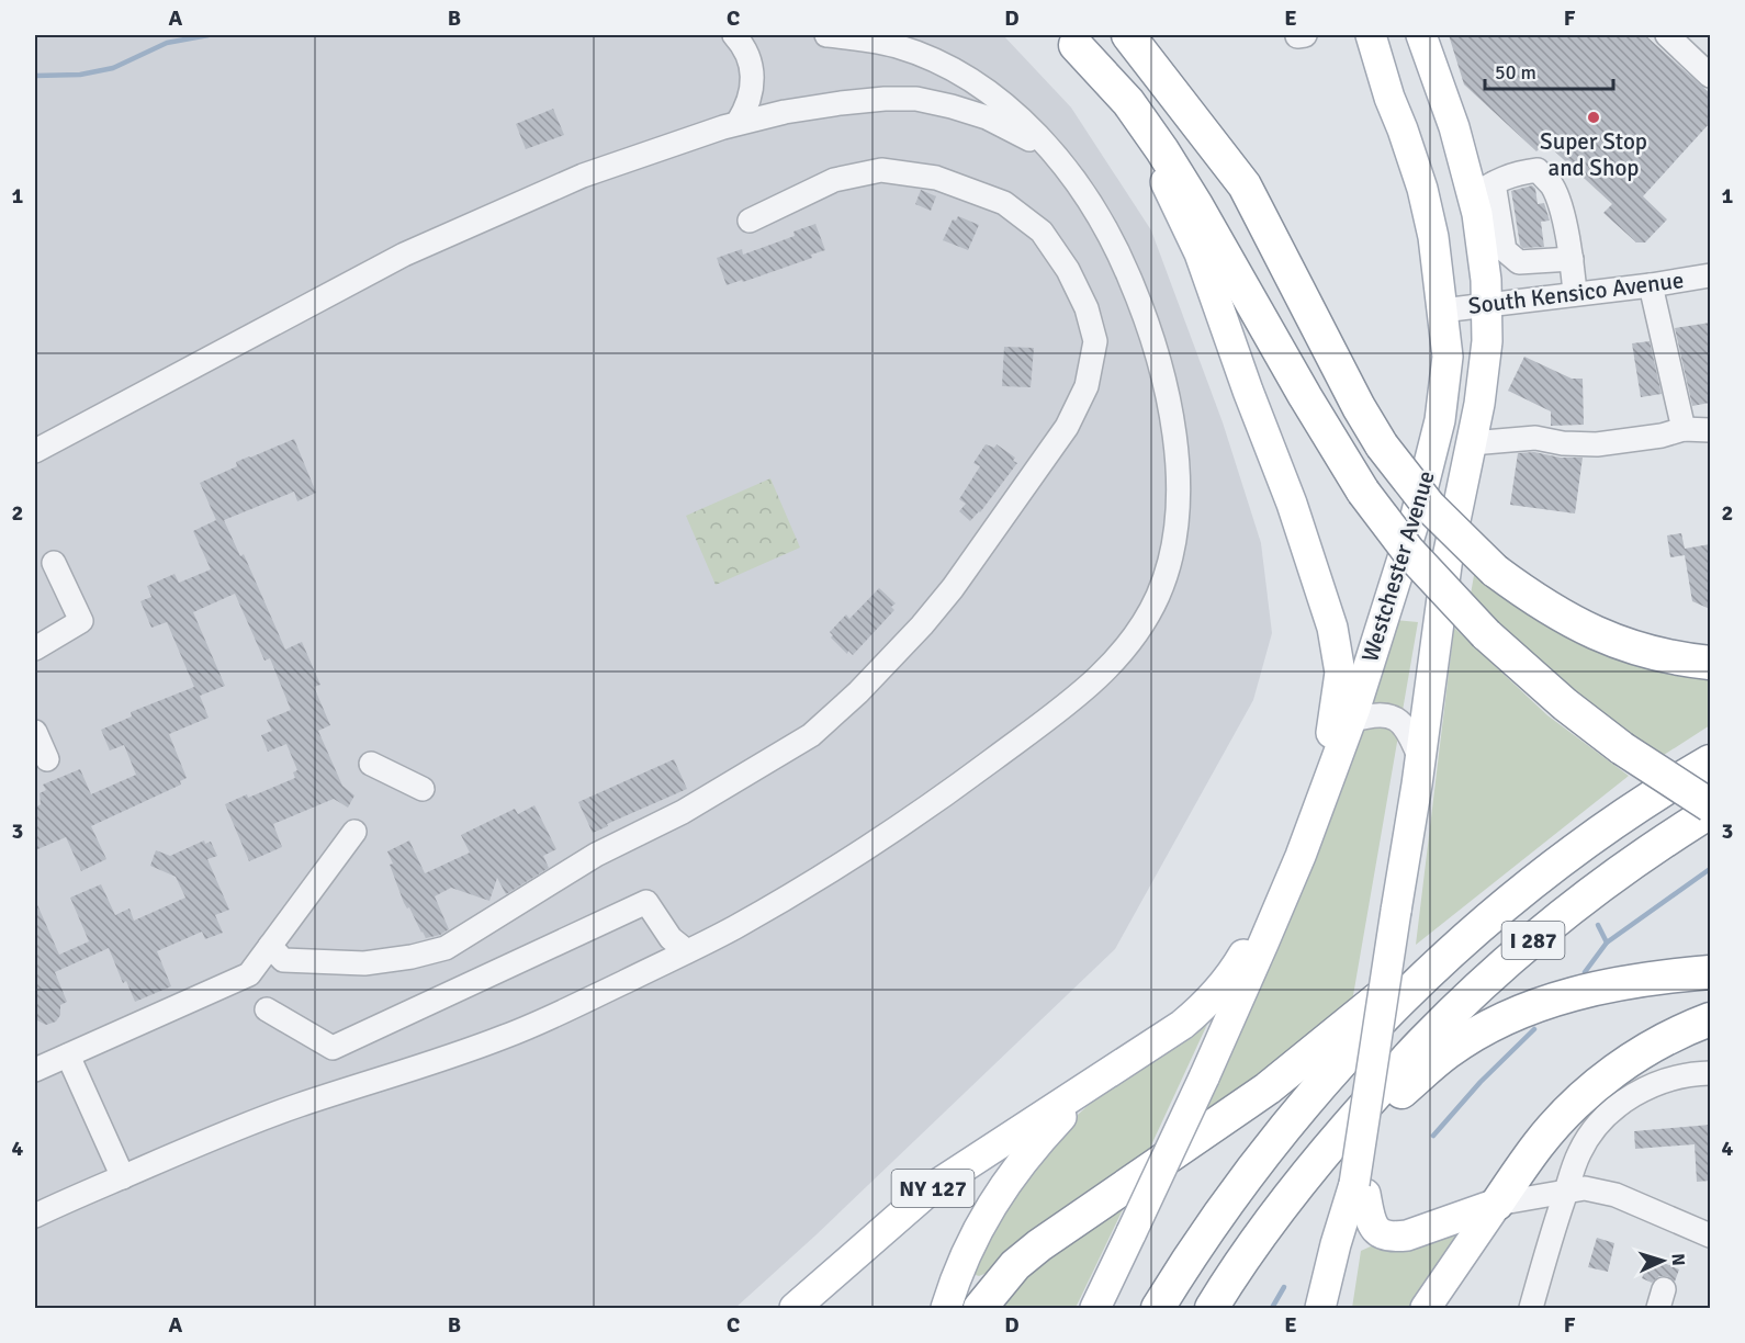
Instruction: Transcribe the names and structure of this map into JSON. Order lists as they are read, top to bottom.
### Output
{
  "streets": {
    "highway": ["I 287"],
    "main road": ["Westchester Avenue", "NY 127"],
    "street": ["South Kensico Avenue"]
  },
  "crossings": [
    ["South Kensico Avenue", "Westchester Avenue"],
    ["Westchester Avenue", "NY 127"]
  ],
  "places": ["Super Stop and Shop"],
  "scale_bar": "50 m",
  "north": "right",
  "grid": {
    "columns": [
      "A",
      "B",
      "C",
      "D",
      "E",
      "F"
    ],
    "rows": [
      "1",
      "2",
      "3",
      "4"
    ]
  }
}
